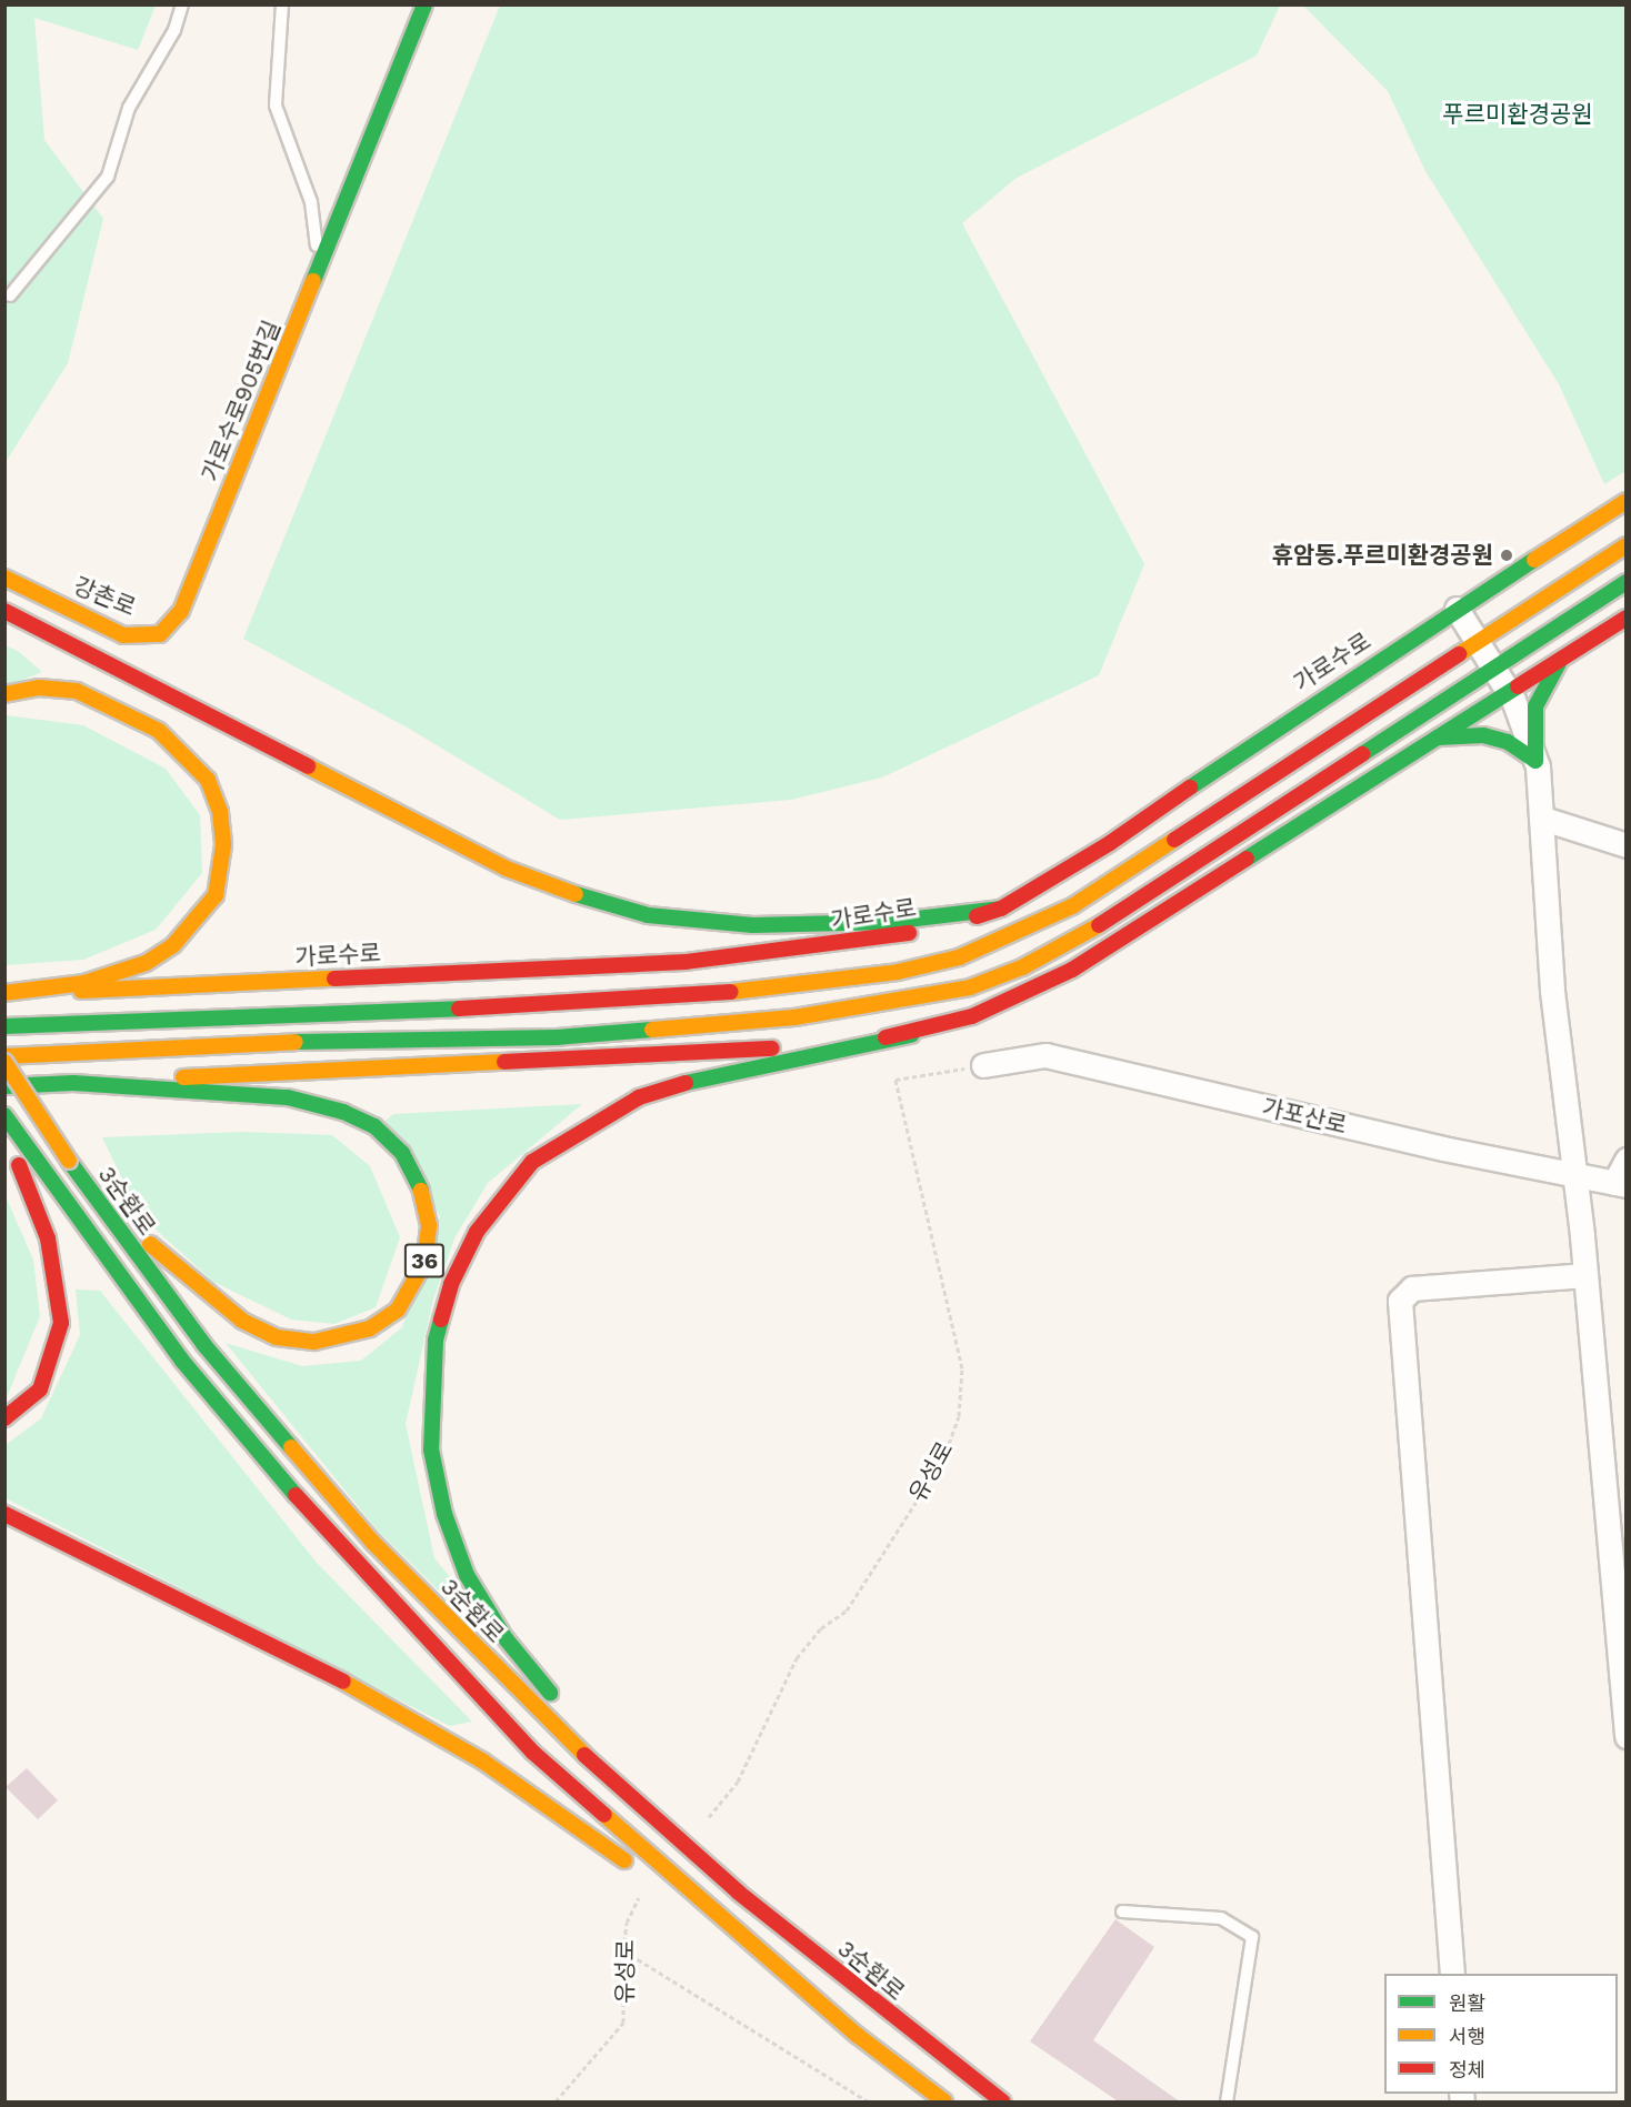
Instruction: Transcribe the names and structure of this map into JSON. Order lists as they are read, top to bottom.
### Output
{
  "streets": {
    "main road": [
      "가로수로905번길",
      "강촌로",
      "가로수로",
      "3순환로",
      "36"
    ],
    "street": ["가포산로"],
    "path": ["유성로"]
  },
  "crossings": [
    ["가로수로905번길", "강촌로"],
    ["가포산로", "유성로"],
    ["3순환로", "36"]
  ],
  "parks": ["푸르미환경공원"],
  "places": ["휴암동.푸르미환경공원"],
  "legend": ["원활", "서행", "정체"]
}
